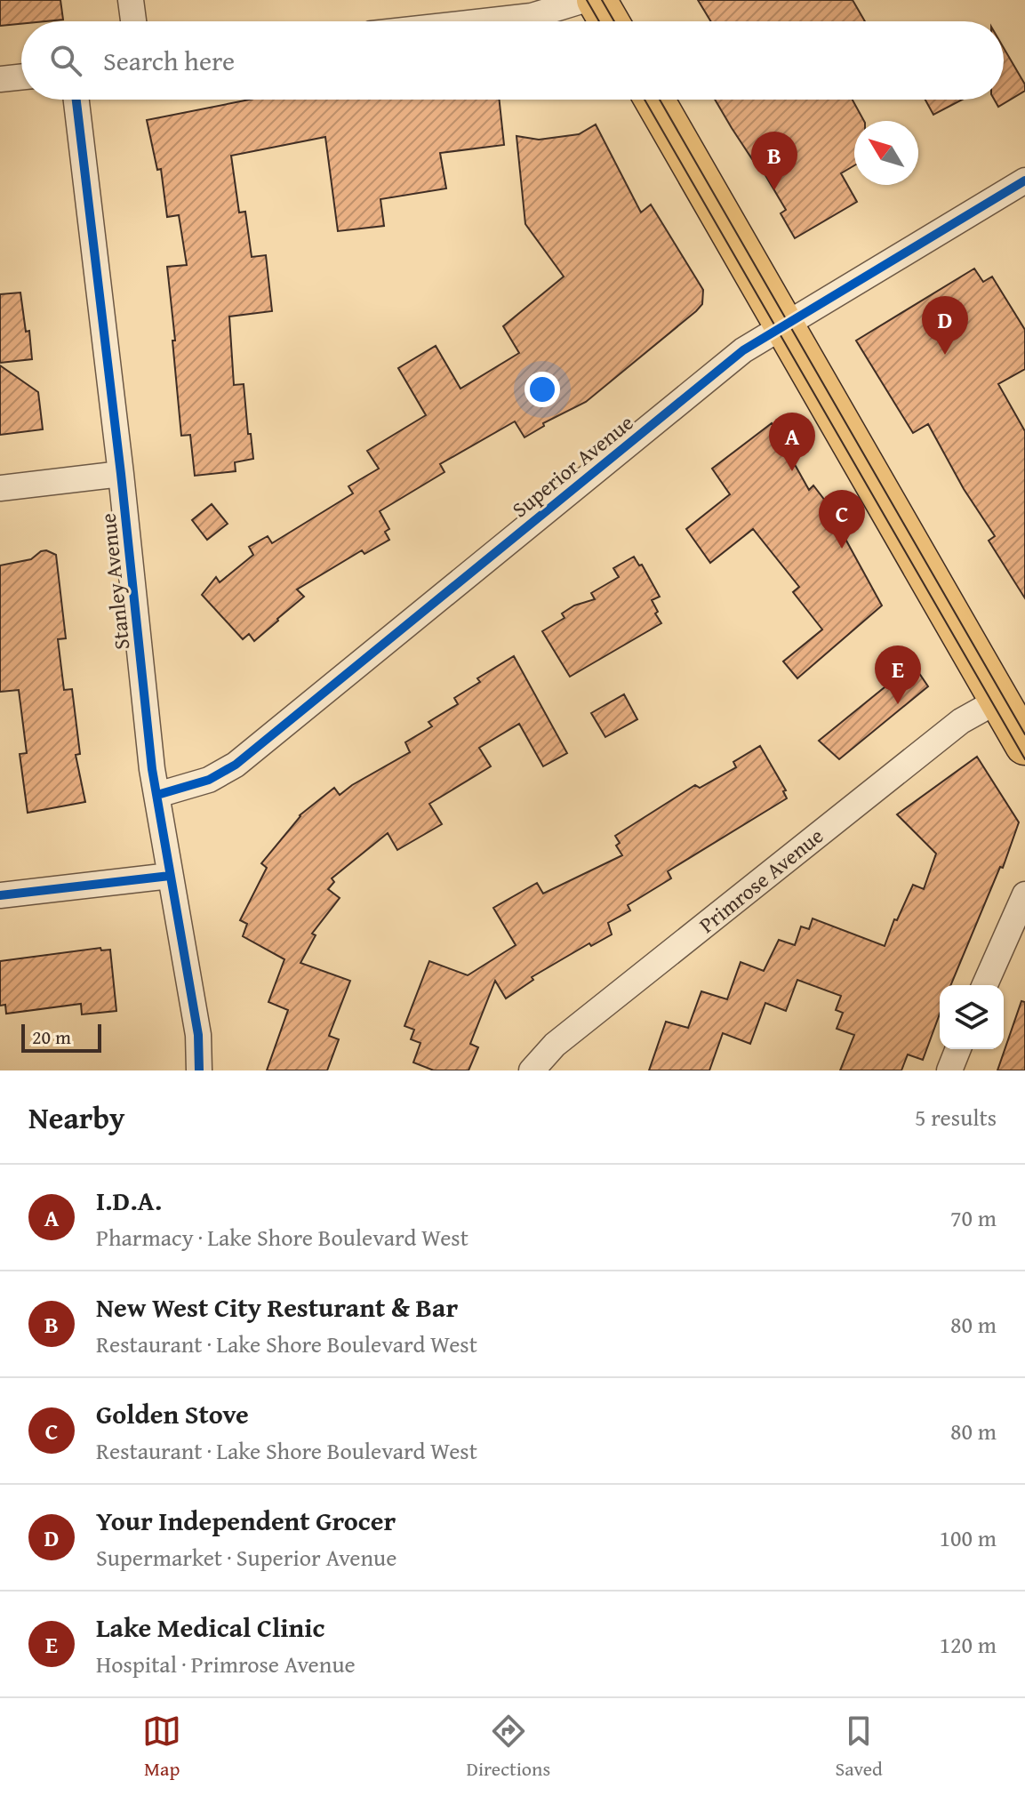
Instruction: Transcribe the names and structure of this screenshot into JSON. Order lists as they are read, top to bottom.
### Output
{
  "streets": {
    "street": ["Superior Avenue", "Stanley Avenue", "Primrose Avenue"]
  },
  "crossings": [
    ["Superior Avenue", "Stanley Avenue"]
  ],
  "scale_bar": "20 m",
  "north": "top left",
  "page": {
    "search": "Search here",
    "pins": [
      "B",
      "D",
      "A",
      "C",
      "E"
    ],
    "scale": "20 m",
    "heading": ["Nearby", "5 results"],
    "list": [
      {
        "mark": "A",
        "name": "I.D.A.",
        "note": "Pharmacy · Lake Shore Boulevard West",
        "value": "70 m"
      },
      {
        "mark": "B",
        "name": "New West City Resturant & Bar",
        "note": "Restaurant · Lake Shore Boulevard West",
        "value": "80 m"
      },
      {
        "mark": "C",
        "name": "Golden Stove",
        "note": "Restaurant · Lake Shore Boulevard West",
        "value": "80 m"
      },
      {
        "mark": "D",
        "name": "Your Independent Grocer",
        "note": "Supermarket · Superior Avenue",
        "value": "100 m"
      },
      {
        "mark": "E",
        "name": "Lake Medical Clinic",
        "note": "Hospital · Primrose Avenue",
        "value": "120 m"
      }
    ],
    "nav": ["Map", "Directions", "Saved"]
  }
}
